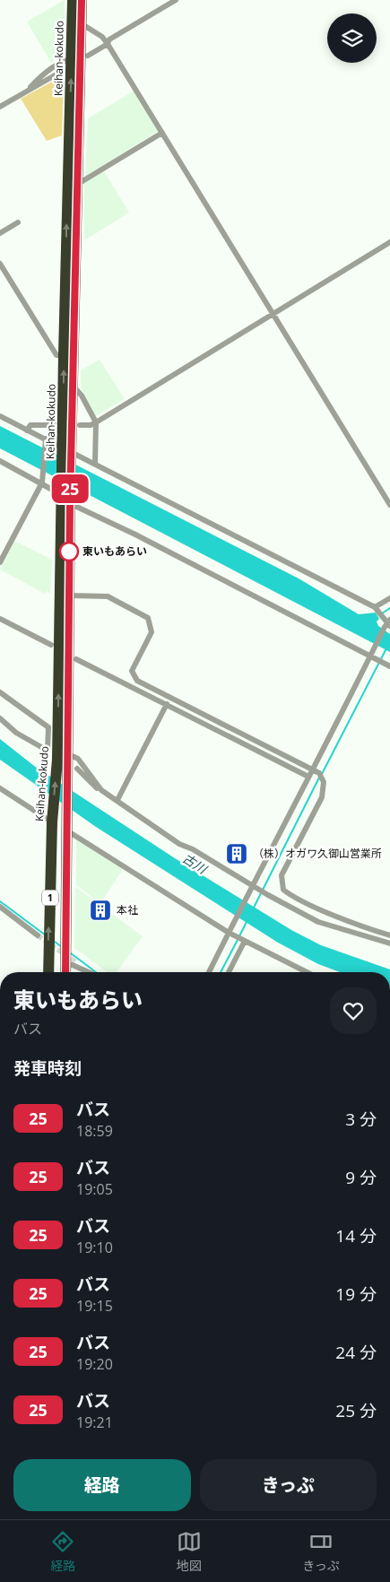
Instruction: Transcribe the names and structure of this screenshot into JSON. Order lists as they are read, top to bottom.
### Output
{
  "streets": {
    "highway": ["Keihan-kokudo", "1"]
  },
  "water": ["古川"],
  "places": {
    "other": ["東いもあらい"],
    "building": ["（株）オガワ久御山営業所", "本社"]
  },
  "lines": ["bus line 25"],
  "page": {
    "on_map": "25",
    "heading": [
      ["東いもあらい", "バス"],
      "発車時刻"
    ],
    "list": [
      {
        "mark": "25",
        "name": "バス",
        "note": "18:59",
        "value": "3 分"
      },
      {
        "mark": "25",
        "name": "バス",
        "note": "19:05",
        "value": "9 分"
      },
      {
        "mark": "25",
        "name": "バス",
        "note": "19:10",
        "value": "14 分"
      },
      {
        "mark": "25",
        "name": "バス",
        "note": "19:15",
        "value": "19 分"
      },
      {
        "mark": "25",
        "name": "バス",
        "note": "19:20",
        "value": "24 分"
      },
      {
        "mark": "25",
        "name": "バス",
        "note": "19:21",
        "value": "25 分"
      }
    ],
    "buttons": ["経路", "きっぷ"],
    "tabs": ["経路", "地図", "きっぷ"]
  }
}
